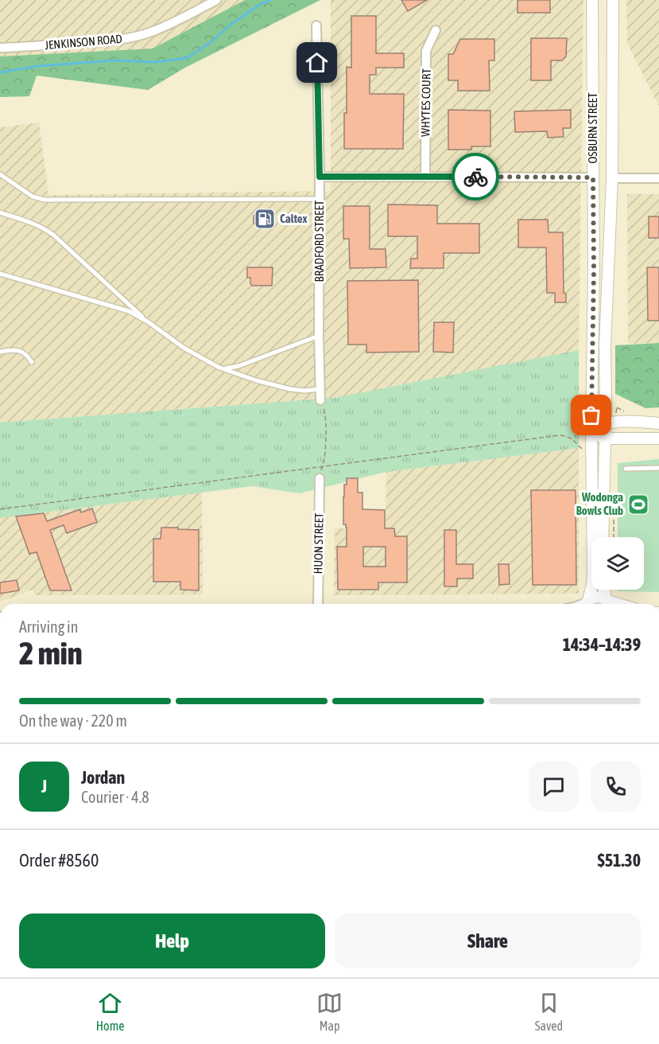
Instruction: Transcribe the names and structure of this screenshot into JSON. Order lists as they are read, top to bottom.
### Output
{
  "streets": {
    "street": [
      "JENKINSON ROAD",
      "WHYTES COURT",
      "OSBURN STREET",
      "BRADFORD STREET",
      "HUON STREET"
    ]
  },
  "places": {
    "fuel station": ["Caltex"],
    "sports": ["Wodonga Bowls Club"]
  },
  "page": {
    "heading": ["2 min", "Arriving in", "14:34–14:39"],
    "panel": [
      "Jordan",
      "Courier · 4.8",
      "Order #8560",
      "$51.30"
    ],
    "bar": "On the way · 220 m",
    "round": "J",
    "buttons": ["Help", "Share"],
    "tabs": ["Home", "Map", "Saved"]
  }
}
